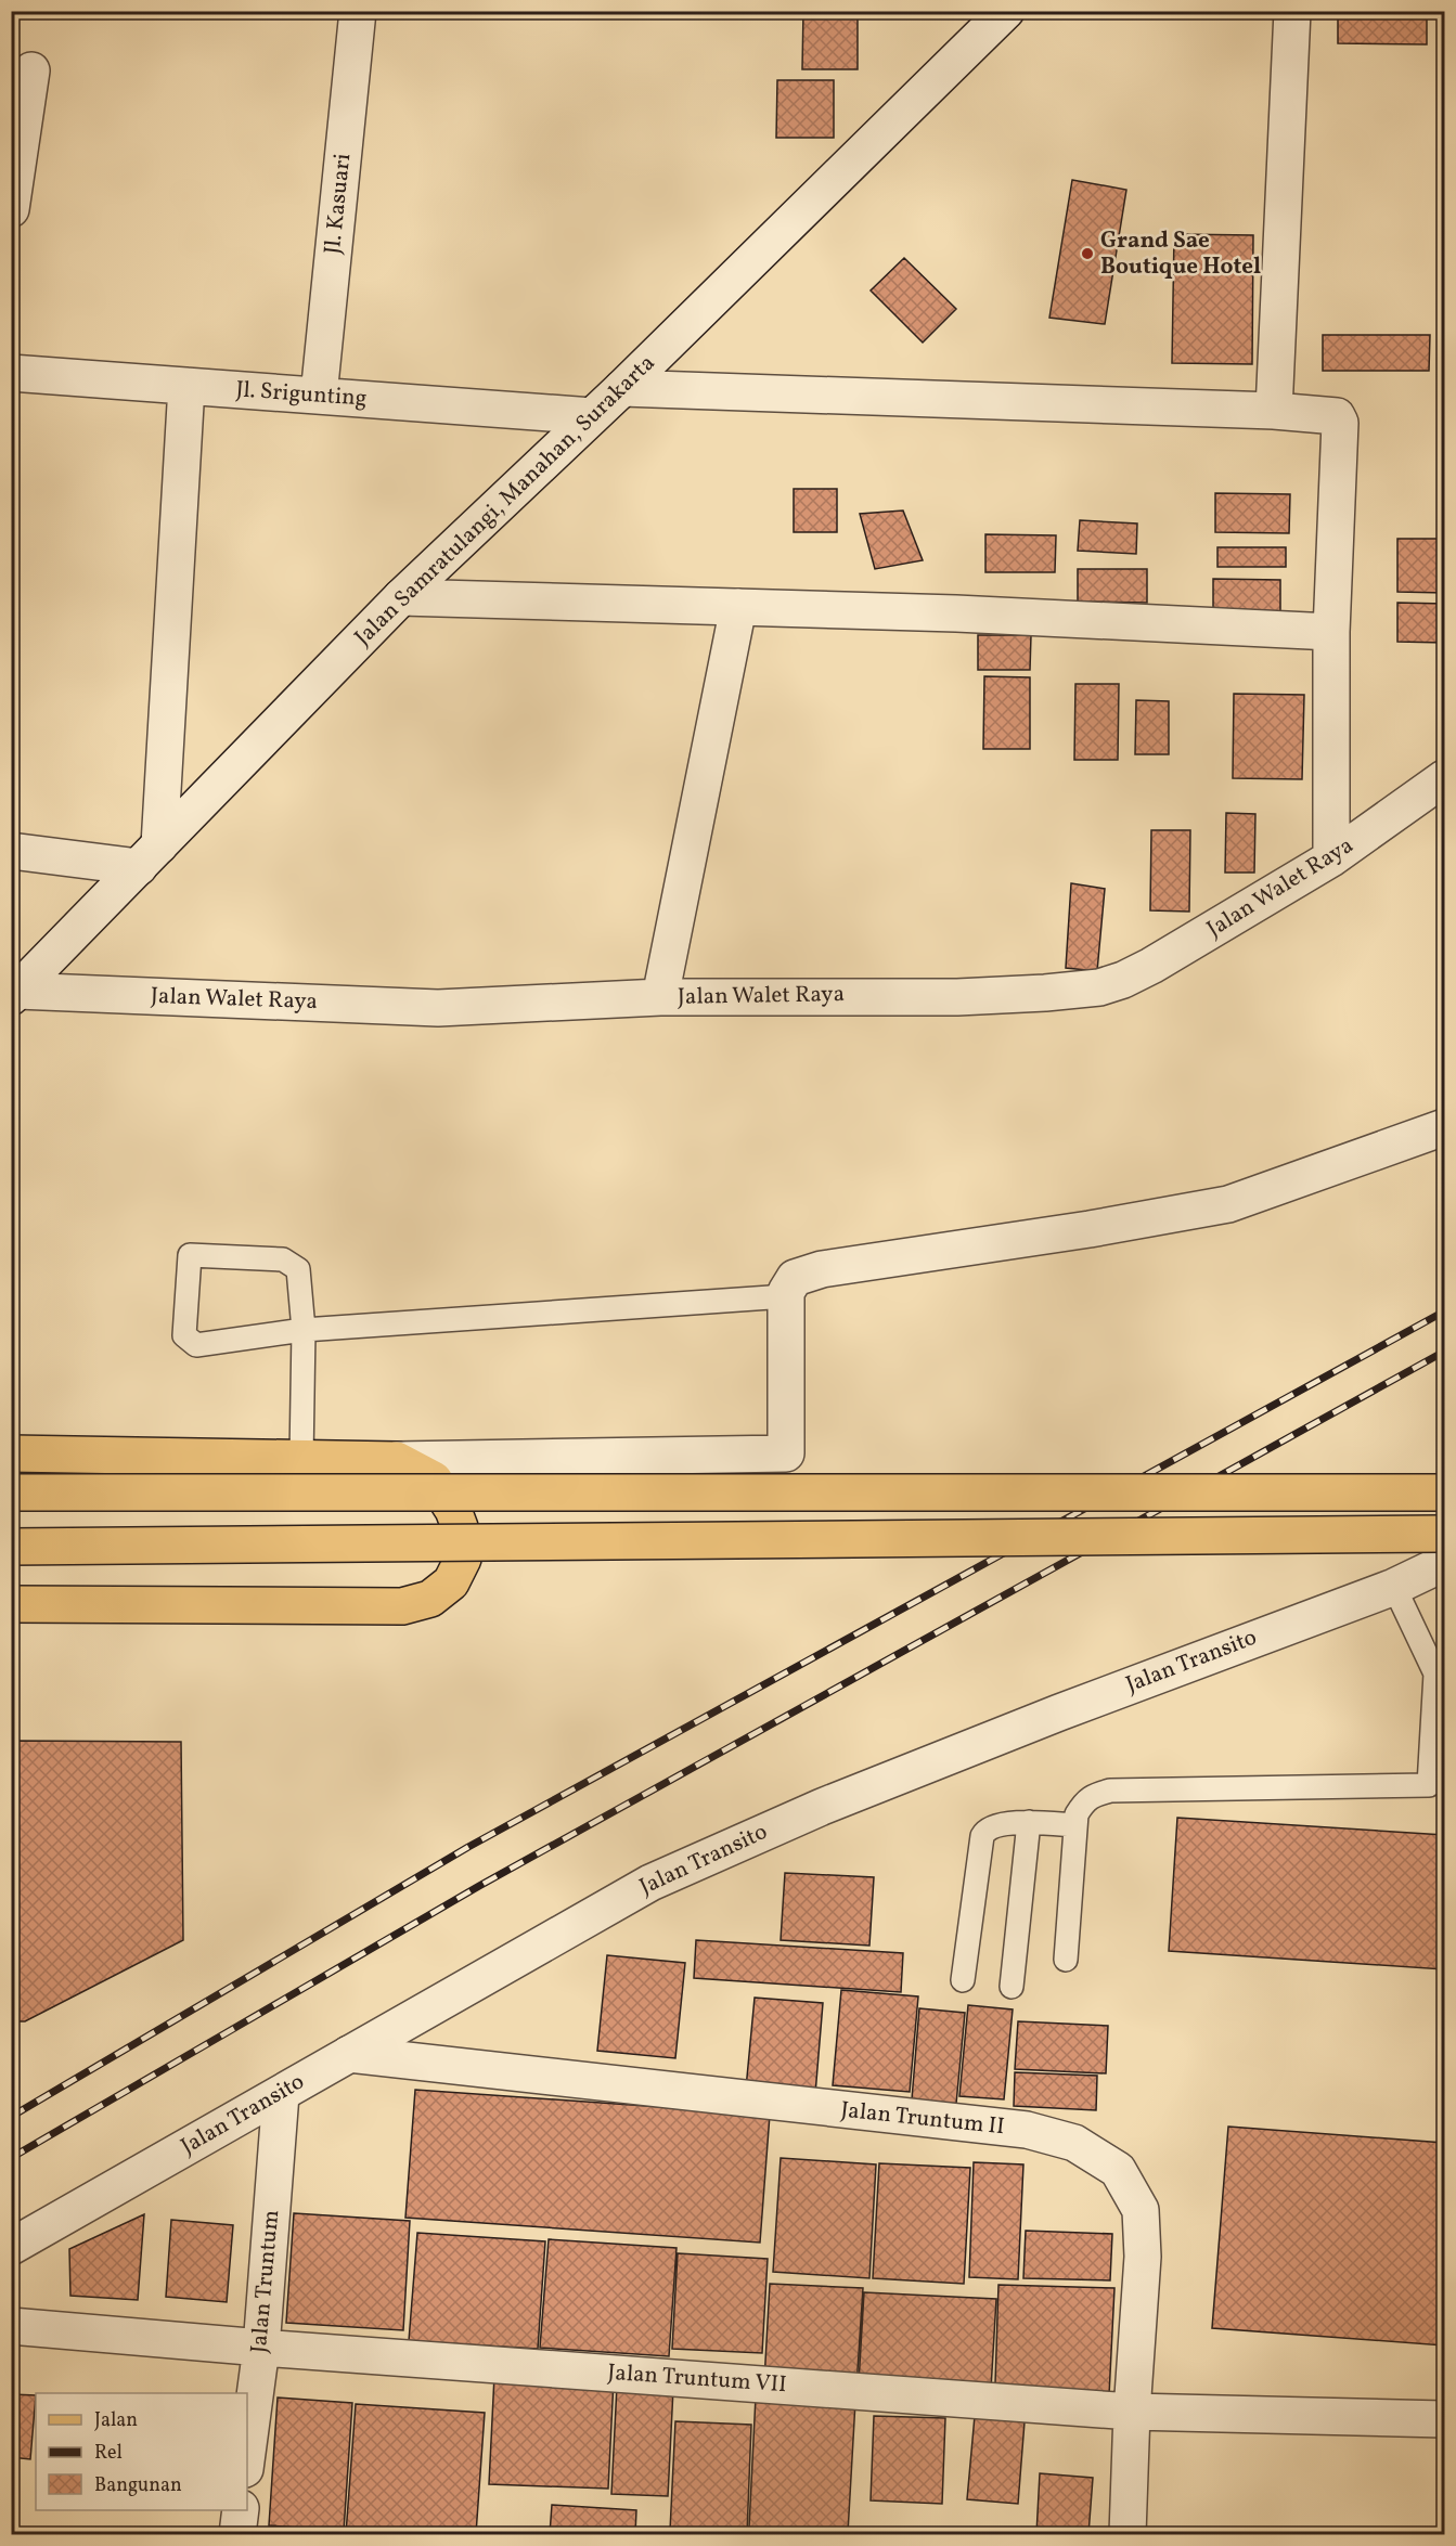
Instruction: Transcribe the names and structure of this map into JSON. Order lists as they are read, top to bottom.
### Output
{
  "streets": {
    "street": [
      "Jl. Kasuari",
      "Jl. Srigunting",
      "Jalan Samratulangi, Manahan, Surakarta",
      "Jalan Walet Raya",
      "Jalan Transito",
      "Jalan Truntum II",
      "Jalan Truntum",
      "Jalan Truntum VII"
    ]
  },
  "crossings": [
    ["Jl. Kasuari", "Jl. Srigunting"],
    ["Jl. Srigunting", "Jalan Samratulangi, Manahan, Surakarta"],
    ["Jalan Samratulangi, Manahan, Surakarta", "Jalan Walet Raya"],
    ["Jalan Transito", "Jalan Truntum II"],
    ["Jalan Transito", "Jalan Truntum"],
    ["Jalan Truntum II", "Jalan Truntum VII"],
    ["Jalan Truntum", "Jalan Truntum VII"]
  ],
  "places": ["Grand Sae Boutique Hotel"],
  "legend": ["Jalan", "Rel", "Bangunan"]
}
